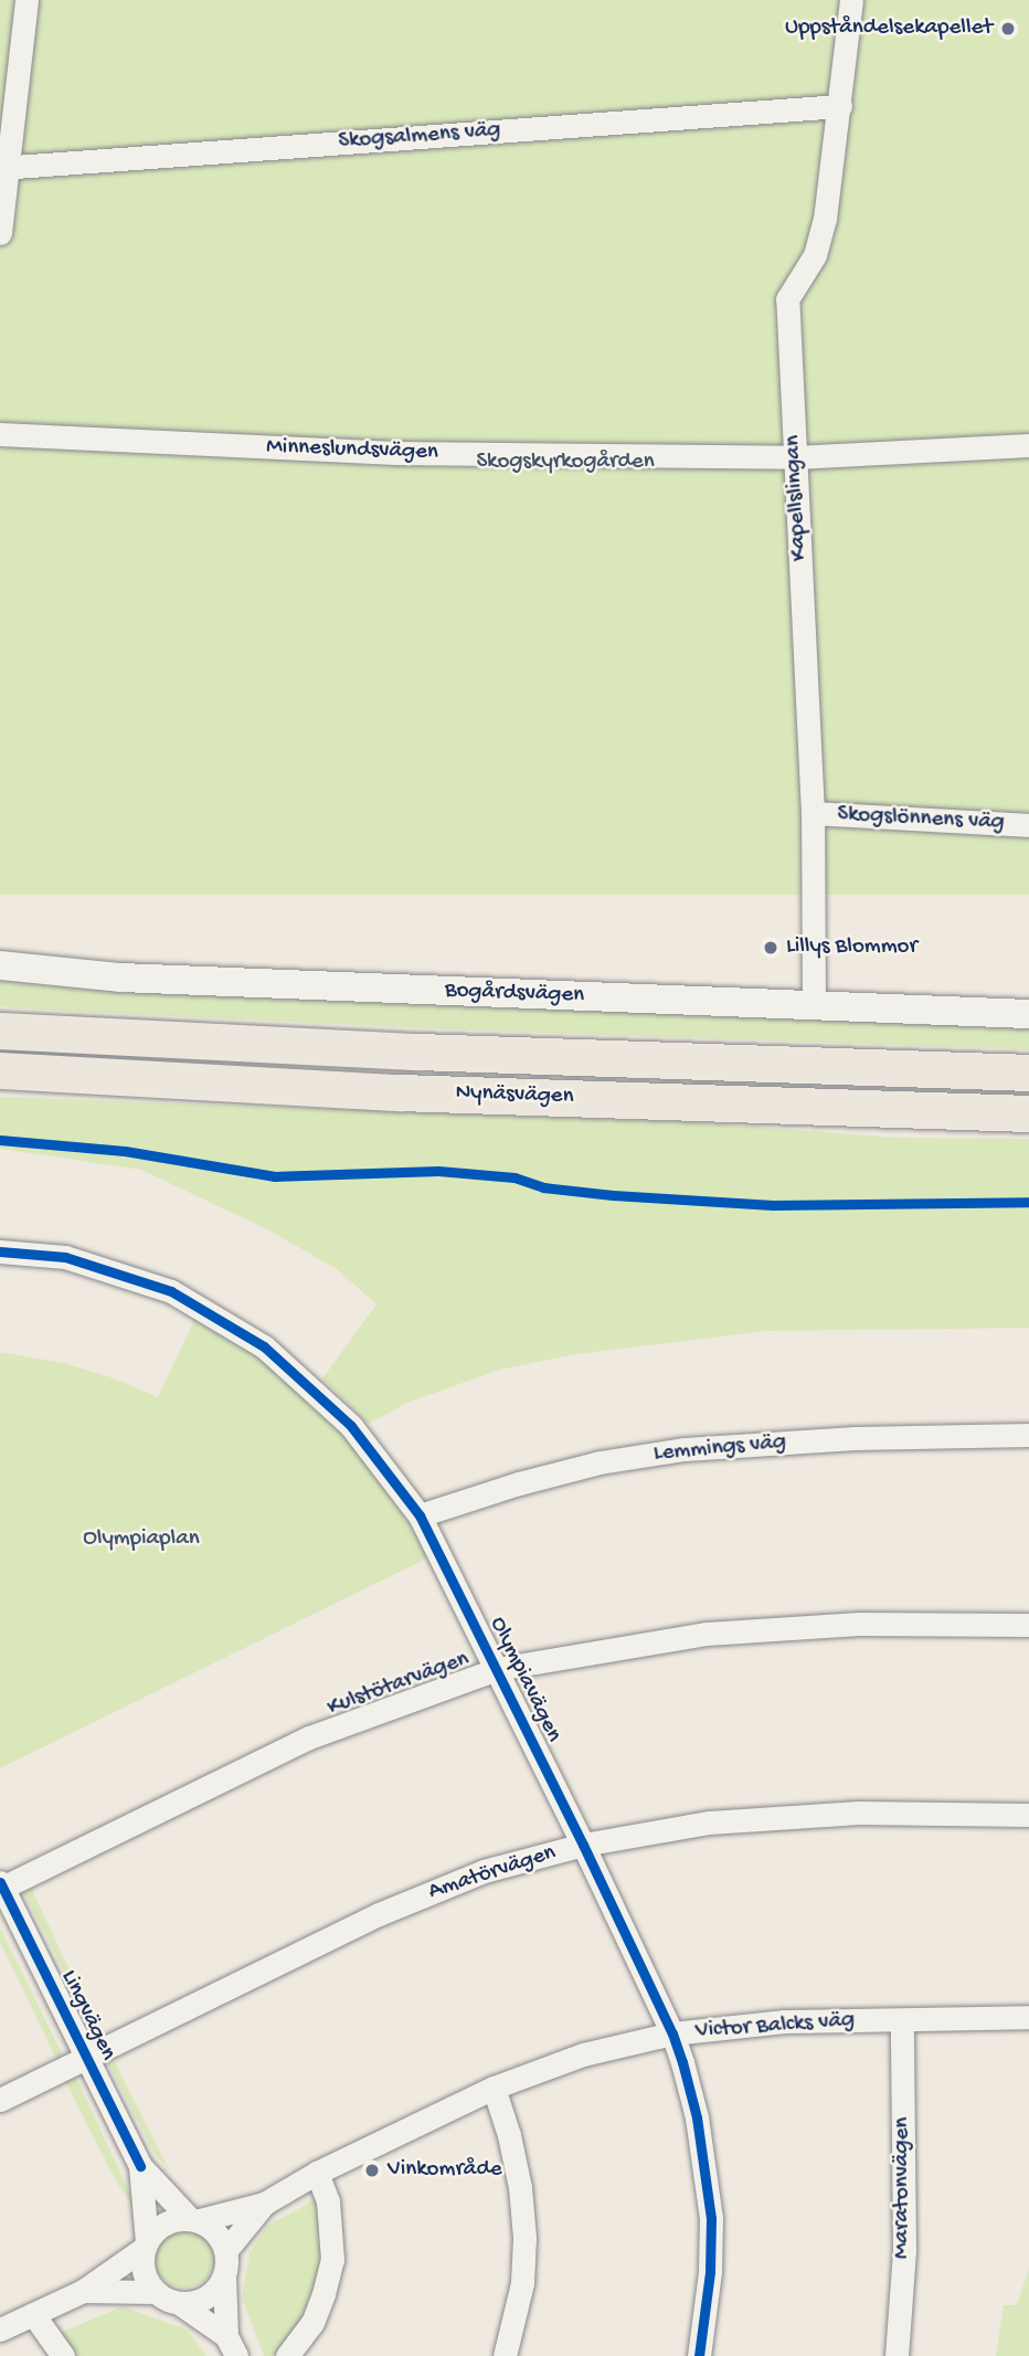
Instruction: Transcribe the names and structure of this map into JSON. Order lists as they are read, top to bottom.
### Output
{
  "streets": {
    "highway": ["Nynäsvägen"],
    "street": [
      "Skogsalmens väg",
      "Minneslundsvägen",
      "Kapellslingan",
      "Skogslönnens väg",
      "Bogårdsvägen",
      "Lemmings väg",
      "Olympiavägen",
      "Kulstötarvägen",
      "Amatörvägen",
      "Lingvägen",
      "Victor Balcks väg",
      "Maratonvägen"
    ]
  },
  "crossings": [
    ["Skogsalmens väg", "Kapellslingan"],
    ["Minneslundsvägen", "Kapellslingan"],
    ["Kapellslingan", "Skogslönnens väg"],
    ["Kapellslingan", "Bogårdsvägen"],
    ["Lemmings väg", "Olympiavägen"],
    ["Olympiavägen", "Kulstötarvägen"],
    ["Olympiavägen", "Amatörvägen"],
    ["Olympiavägen", "Victor Balcks väg"],
    ["Kulstötarvägen", "Lingvägen"],
    ["Amatörvägen", "Lingvägen"],
    ["Lingvägen", "Victor Balcks väg"],
    ["Victor Balcks väg", "Maratonvägen"]
  ],
  "parks": ["Skogskyrkogården", "Olympiaplan"],
  "places": ["Uppståndelsekapellet", "Lillys Blommor", "Vinkområde"]
}
